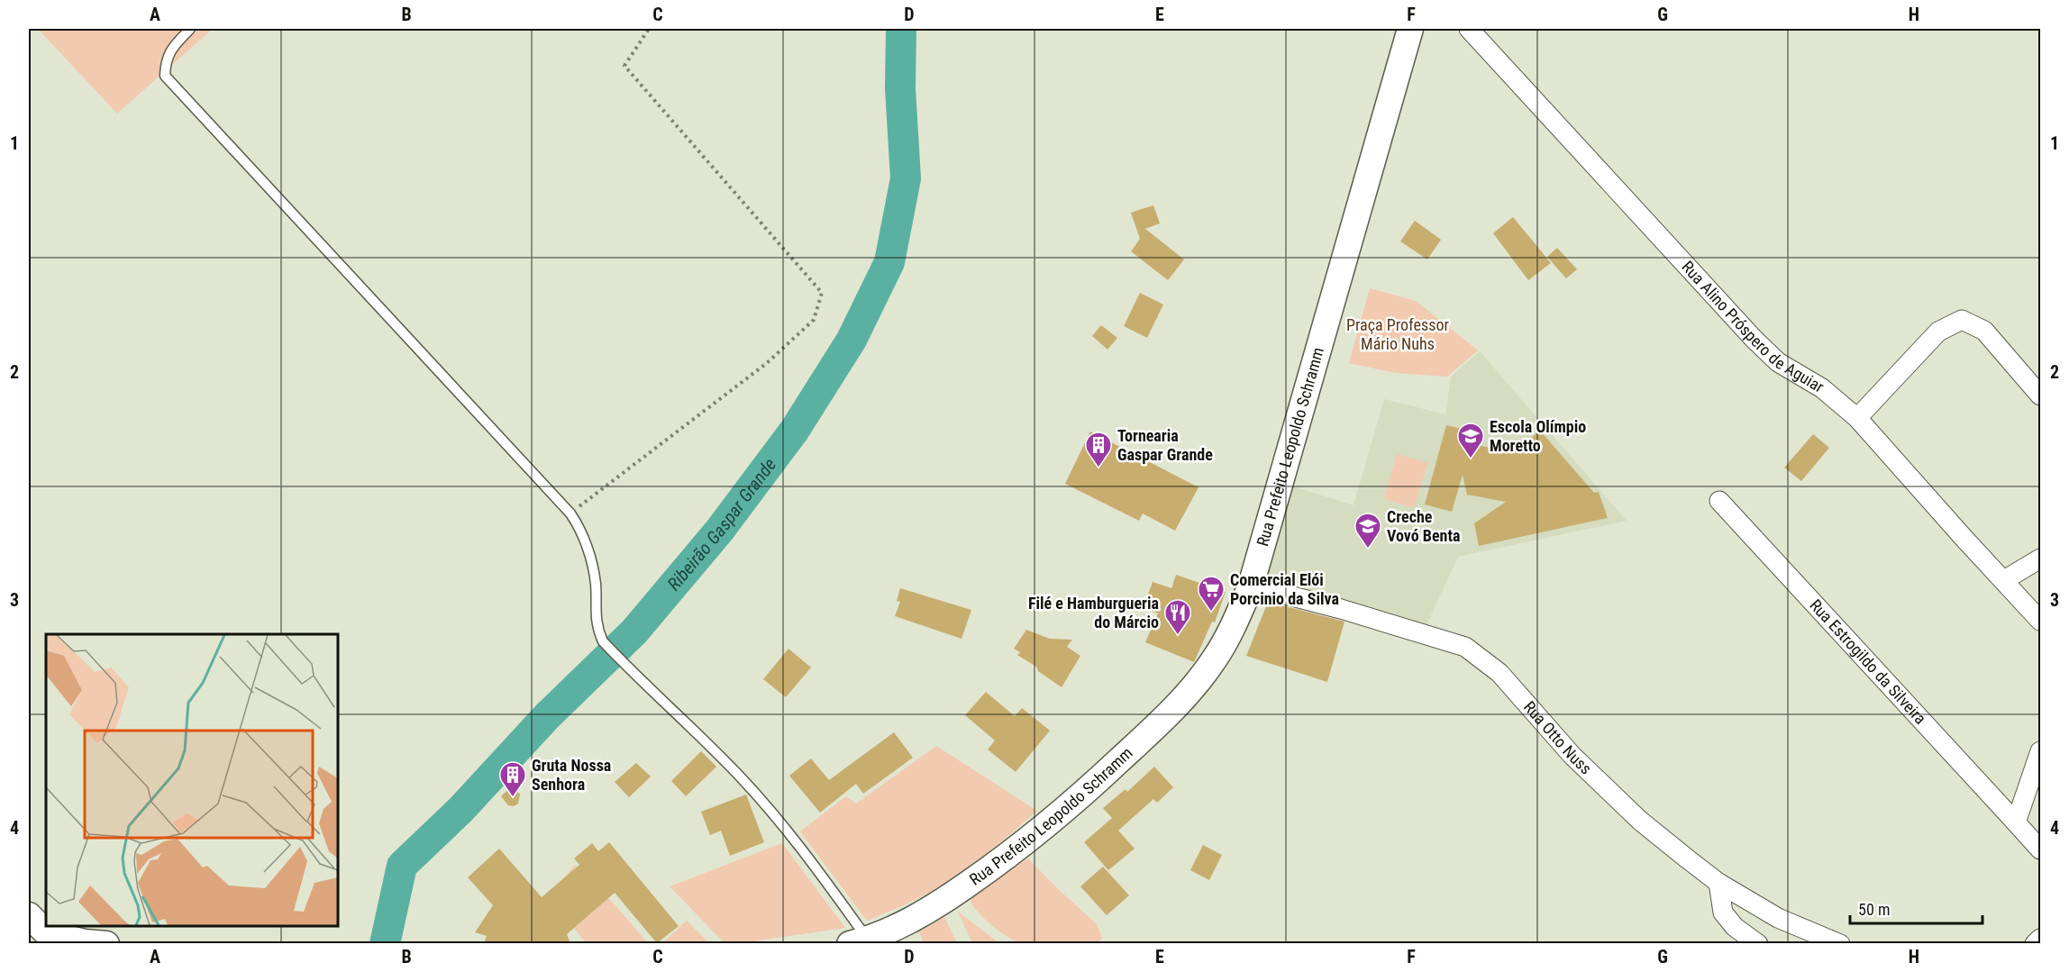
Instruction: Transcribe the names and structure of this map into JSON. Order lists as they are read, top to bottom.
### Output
{
  "streets": {
    "street": [
      "Rua Alino Próspero de Aguiar",
      "Rua Prefeito Leopoldo Schramm",
      "Rua Estrogildo da Silveira",
      "Rua Otto Nuss"
    ]
  },
  "crossings": [
    ["Rua Prefeito Leopoldo Schramm", "Rua Otto Nuss"]
  ],
  "water": ["Ribeirão Gaspar Grande"],
  "parks": ["Praça Professor Mário Nuhs"],
  "places": {
    "school or university": ["Escola Olímpio Moretto", "Creche Vovó Benta"],
    "building": ["Tornearia Gaspar Grande", "Gruta Nossa Senhora"],
    "supermarket": ["Comercial Elói Porcinio da Silva"],
    "restaurant": ["Filé e Hamburgueria do Márcio"]
  },
  "scale_bar": "50 m",
  "grid": {
    "columns": [
      "A",
      "B",
      "C",
      "D",
      "E",
      "F",
      "G",
      "H"
    ],
    "rows": [
      "1",
      "2",
      "3",
      "4"
    ]
  }
}
